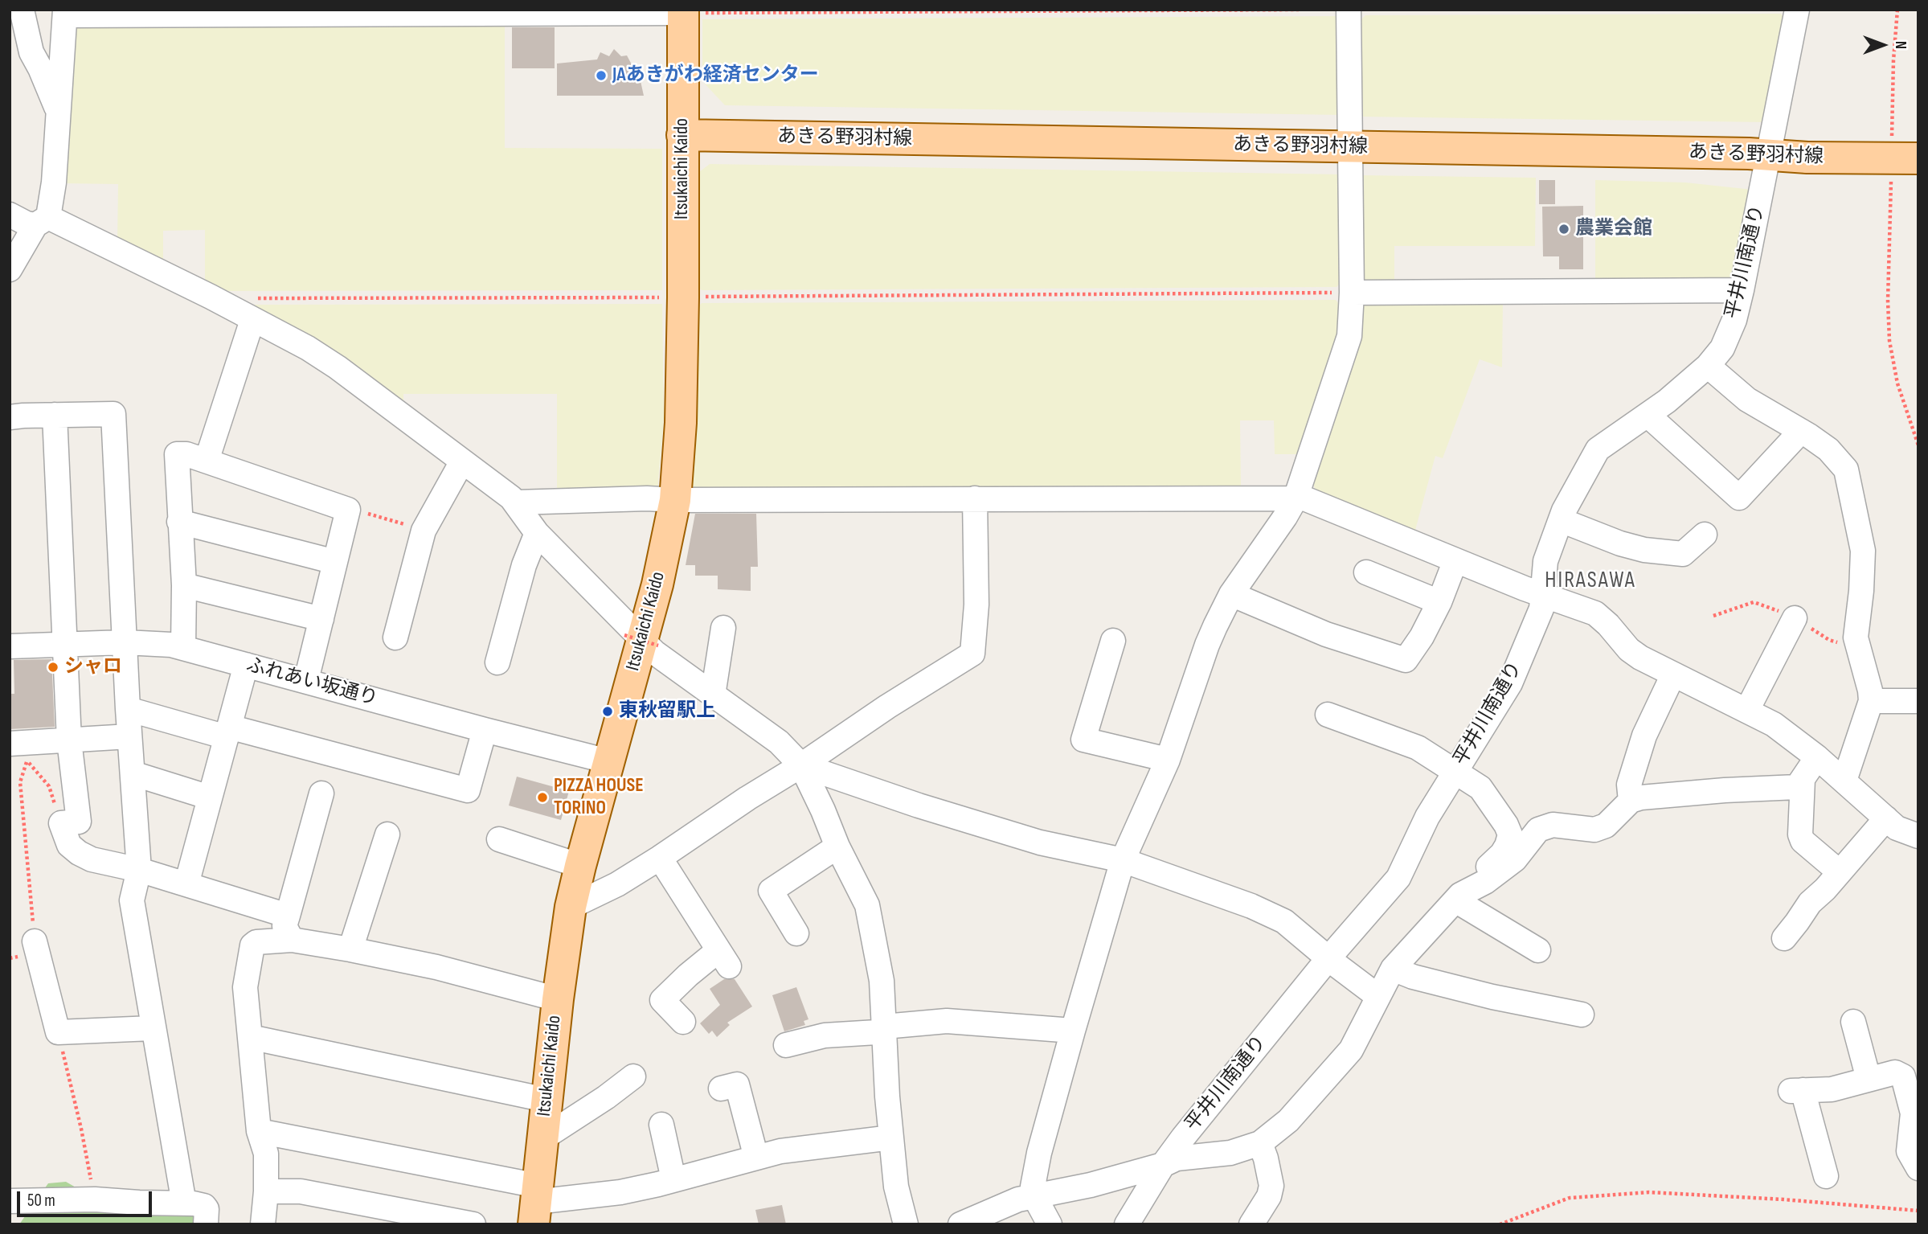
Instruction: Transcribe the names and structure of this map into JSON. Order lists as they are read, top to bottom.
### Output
{
  "streets": {
    "main road": ["あきる野羽村線", "Itsukaichi Kaido"],
    "street": ["平井川南通り", "ふれあい坂通り"]
  },
  "crossings": [
    ["あきる野羽村線", "Itsukaichi Kaido"],
    ["あきる野羽村線", "平井川南通り"],
    ["Itsukaichi Kaido", "ふれあい坂通り"]
  ],
  "districts": ["HIRASAWA"],
  "places": [
    "JAあきがわ経済センター",
    "農業会館",
    "シャロ",
    "東秋留駅上",
    "PIZZA HOUSE TORINO"
  ],
  "scale_bar": "50 m",
  "north": "right"
}
